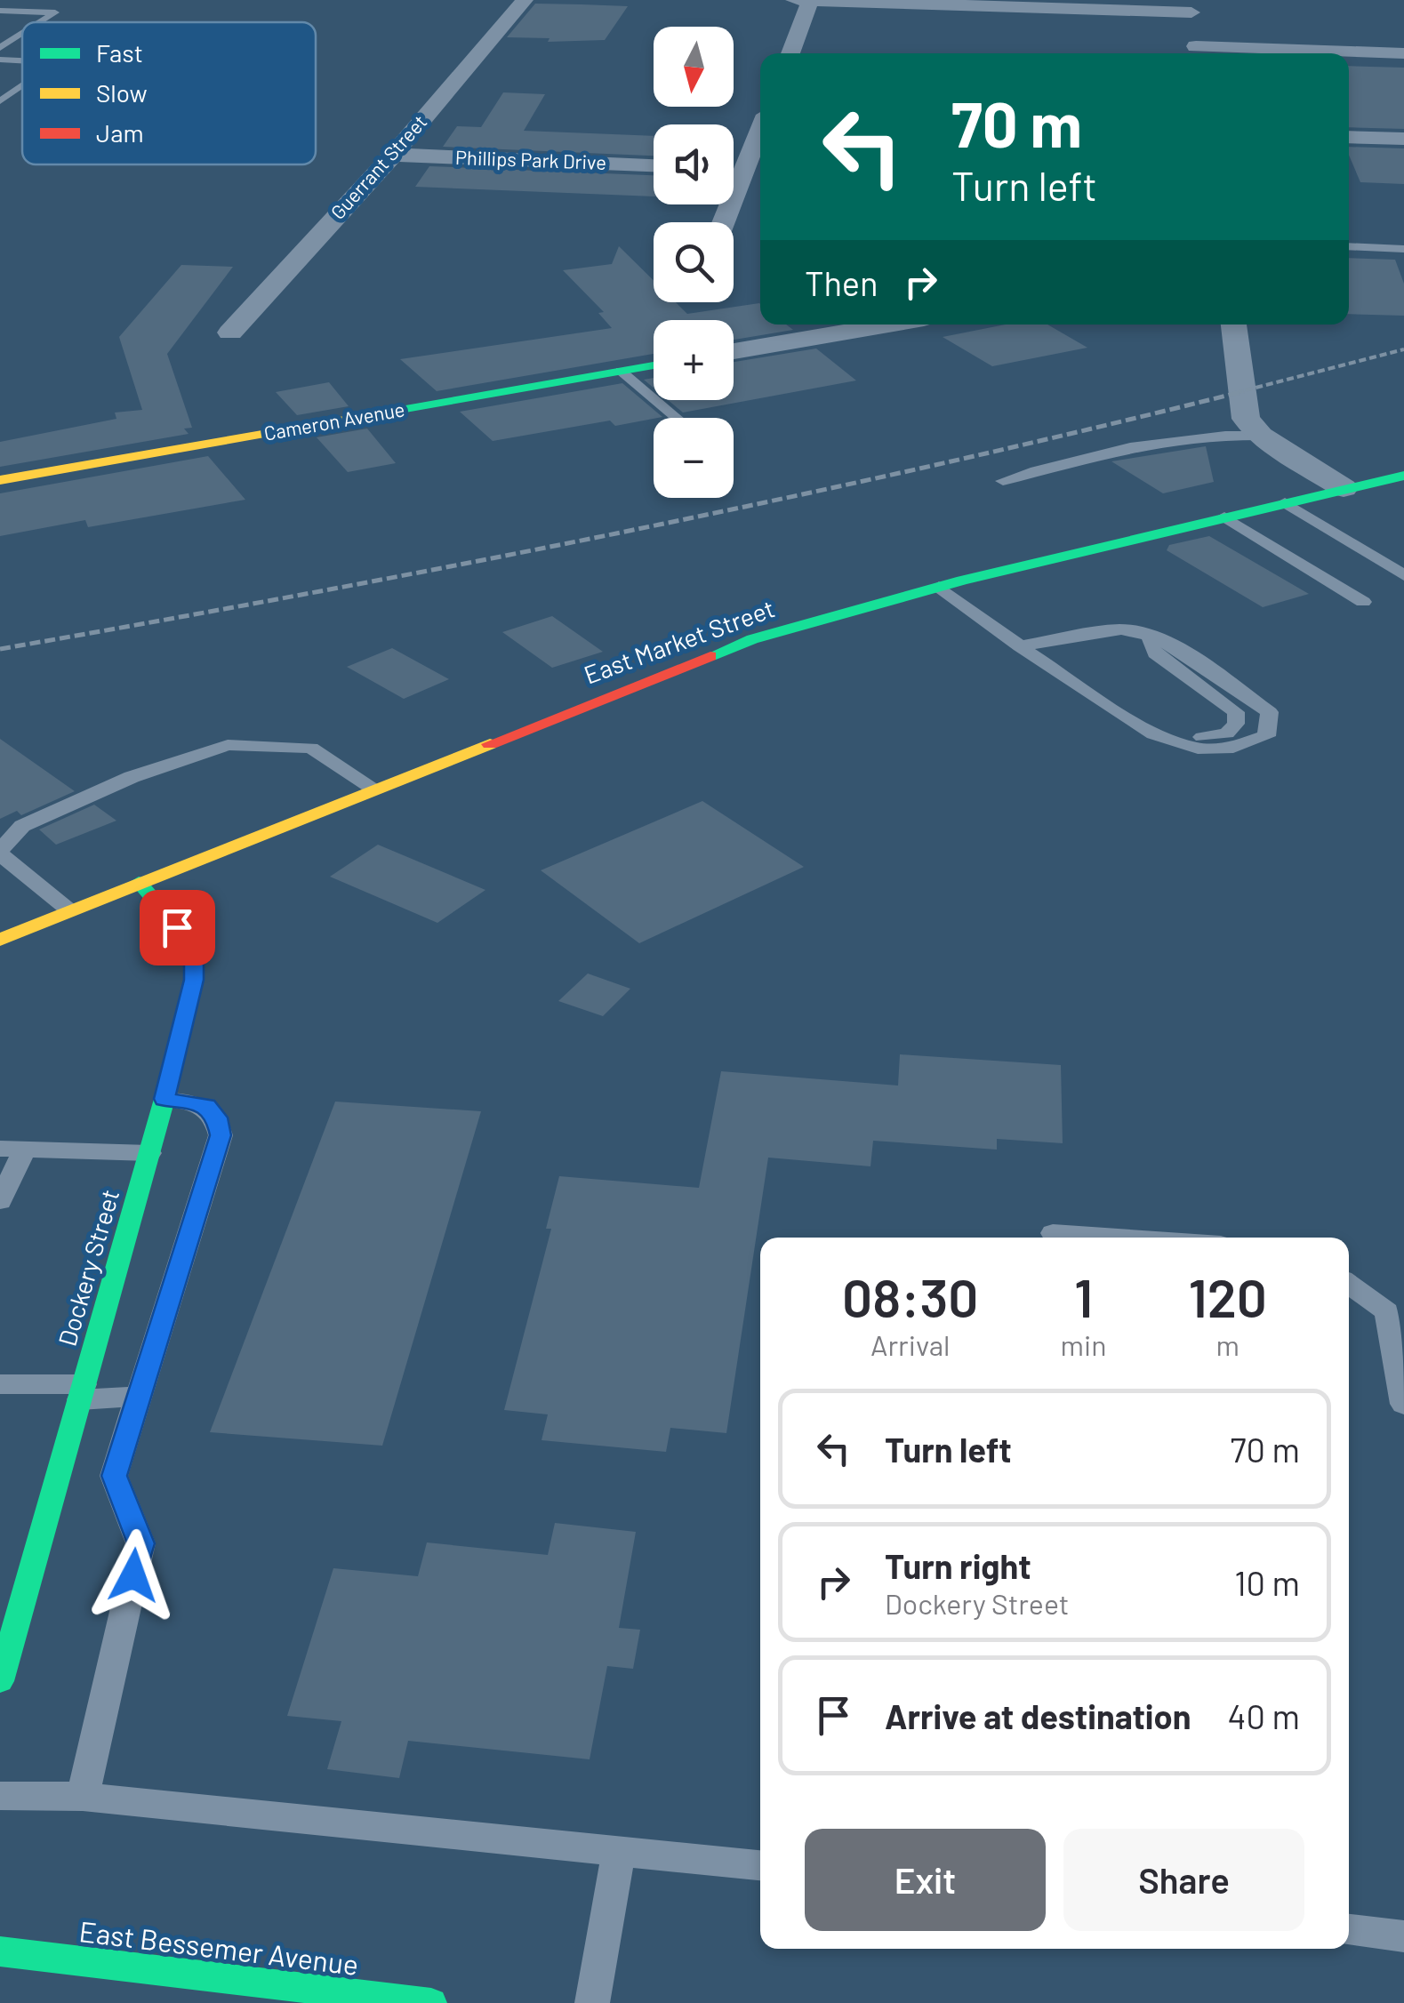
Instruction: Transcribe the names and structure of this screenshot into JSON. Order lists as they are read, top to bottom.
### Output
{
  "streets": {
    "main road": [
      "Cameron Avenue",
      "East Market Street",
      "Dockery Street",
      "East Bessemer Avenue"
    ],
    "street": ["Phillips Park Drive", "Guerrant Street"]
  },
  "crossings": [
    ["Phillips Park Drive", "Guerrant Street"],
    ["East Market Street", "Dockery Street"]
  ],
  "legend": ["Fast", "Slow", "Jam"],
  "north": "bottom",
  "page": {
    "map_buttons": ["+", "−"],
    "turn": ["70 m", "Turn left"],
    "then": "Then",
    "eta": [
      "08:30",
      "Arrival",
      "1",
      "min",
      "120",
      "m"
    ],
    "list": [
      {
        "name": "Turn left",
        "value": "70 m"
      },
      {
        "name": "Turn right",
        "note": "Dockery Street",
        "value": "10 m"
      },
      {
        "name": "Arrive at destination",
        "value": "40 m"
      }
    ],
    "buttons": ["Exit", "Share"]
  }
}
